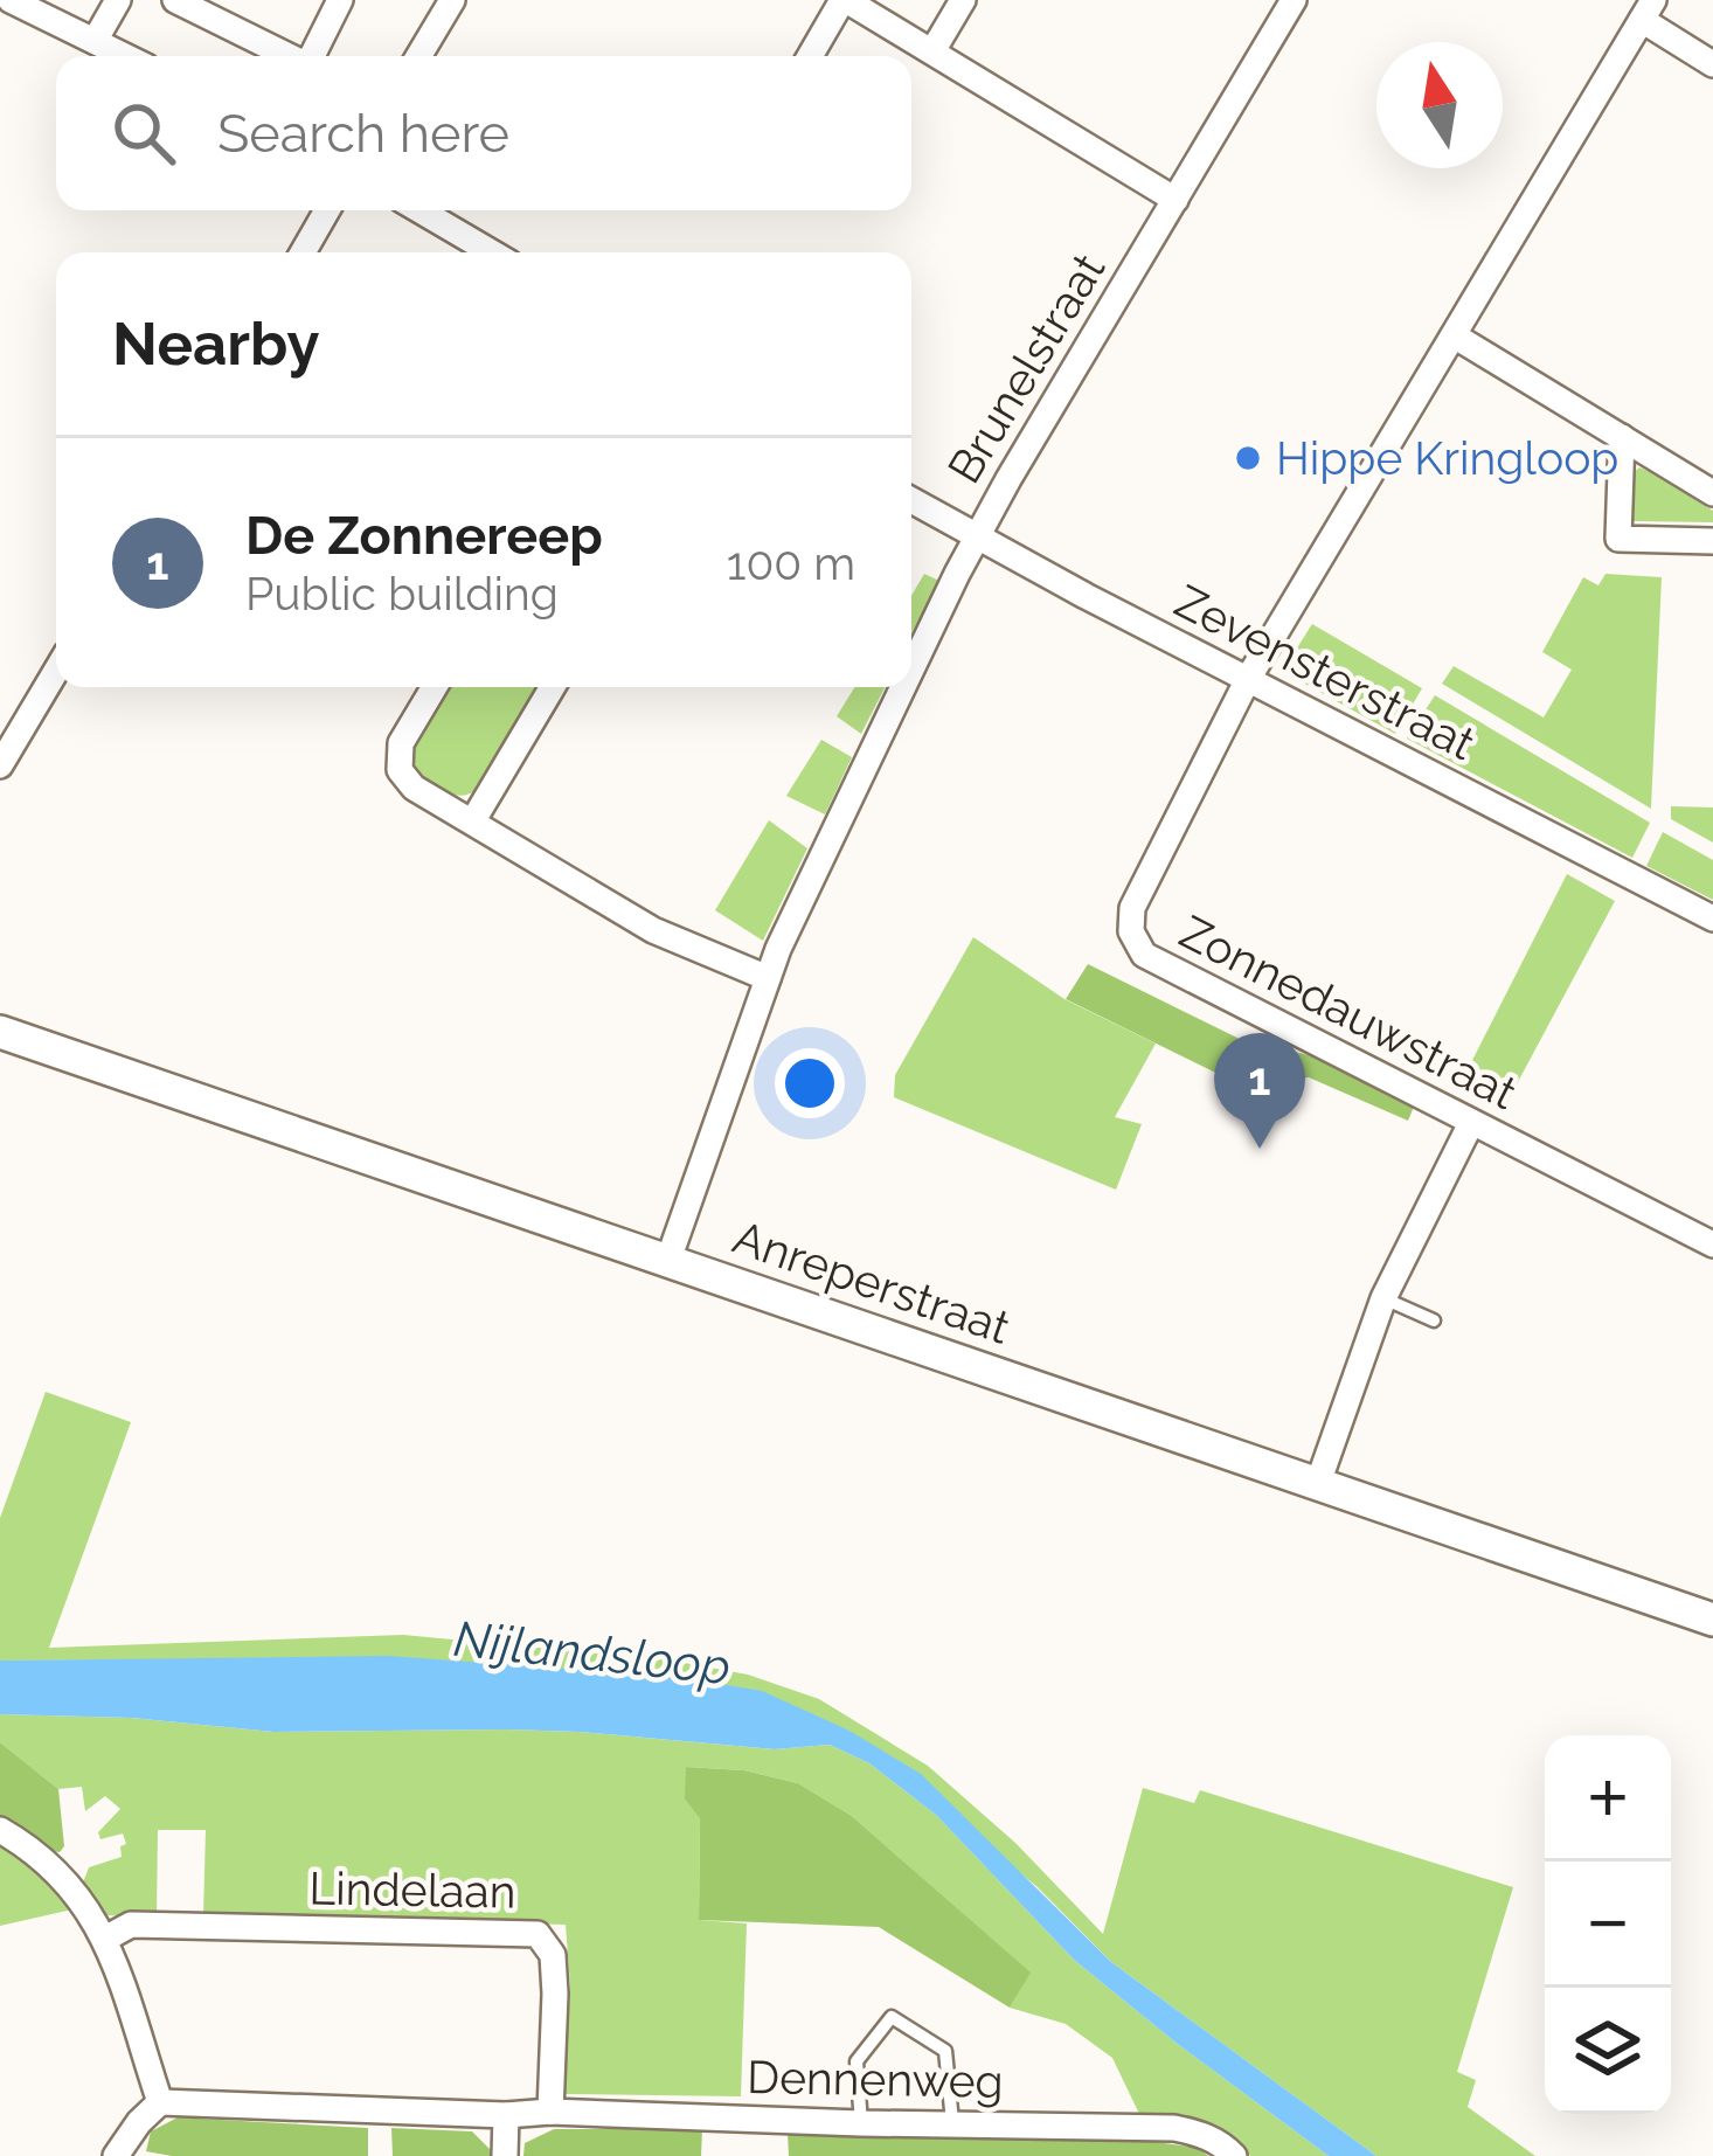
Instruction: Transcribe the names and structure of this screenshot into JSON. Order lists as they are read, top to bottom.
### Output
{
  "streets": {
    "street": [
      "Brunelstraat",
      "Zevensterstraat",
      "Zonnedauwstraat",
      "Anreperstraat",
      "Lindelaan",
      "Dennenweg"
    ]
  },
  "crossings": [
    ["Brunelstraat", "Zevensterstraat"],
    ["Brunelstraat", "Anreperstraat"],
    ["Zevensterstraat", "Zonnedauwstraat"],
    ["Lindelaan", "Dennenweg"]
  ],
  "water": ["Nijlandsloop"],
  "places": ["Hippe Kringloop"],
  "north": "top",
  "page": {
    "search": "Search here",
    "heading": "Nearby",
    "list": [
      {
        "mark": "1",
        "name": "De Zonnereep",
        "note": "Public building",
        "value": "100 m"
      }
    ],
    "pins": "1",
    "map_buttons": ["+", "−"]
  }
}
